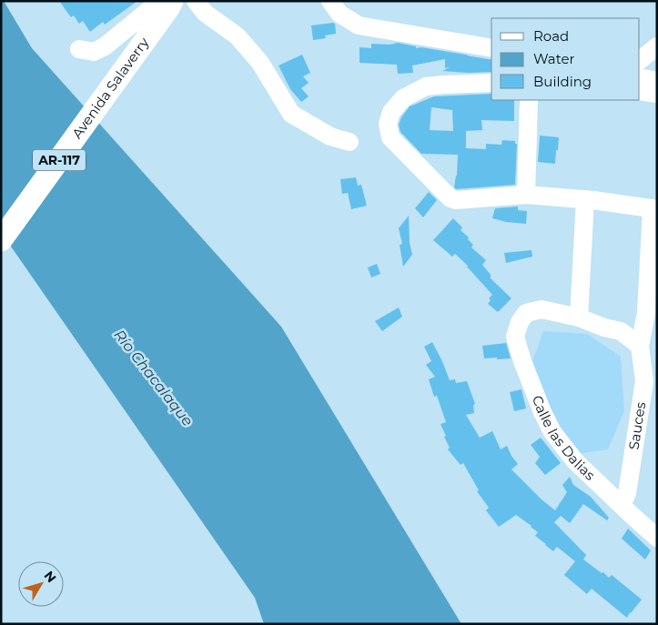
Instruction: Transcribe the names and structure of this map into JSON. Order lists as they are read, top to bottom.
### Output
{
  "streets": {
    "main road": ["Avenida Salaverry", "AR-117"],
    "street": ["Sauces", "Calle las Dalias"]
  },
  "crossings": [
    ["Sauces", "Calle las Dalias"]
  ],
  "water": ["Río Chacalaque"],
  "legend": ["Road", "Water", "Building"],
  "north": "top right"
}
